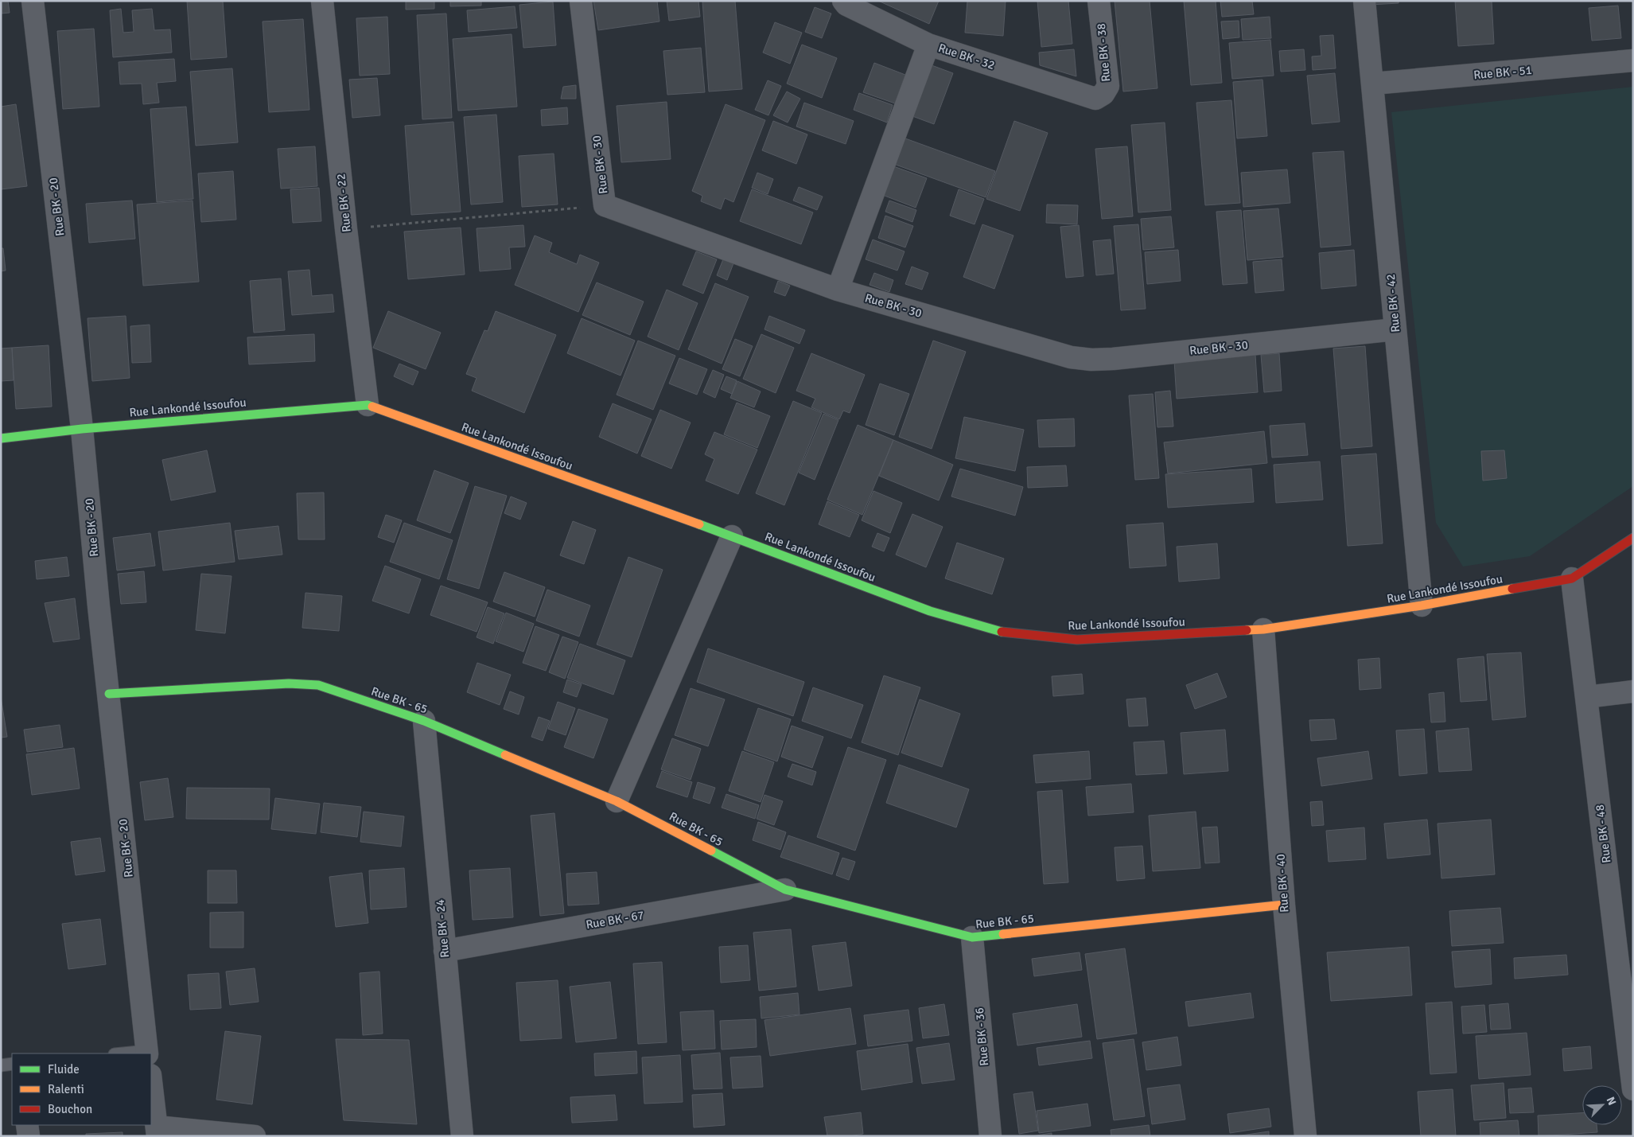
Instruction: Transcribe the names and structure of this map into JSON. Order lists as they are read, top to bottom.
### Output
{
  "streets": {
    "street": [
      "Rue BK - 38",
      "Rue BK - 32",
      "Rue BK - 51",
      "Rue BK - 30",
      "Rue BK - 22",
      "Rue BK - 20",
      "Rue BK - 42",
      "Rue Lankondé Issoufou",
      "Rue BK - 65",
      "Rue BK - 48",
      "Rue BK - 40",
      "Rue BK - 67",
      "Rue BK - 24",
      "Rue BK - 36"
    ]
  },
  "crossings": [
    ["Rue BK - 38", "Rue BK - 32"],
    ["Rue BK - 51", "Rue BK - 42"],
    ["Rue BK - 30", "Rue BK - 42"],
    ["Rue BK - 22", "Rue Lankondé Issoufou"],
    ["Rue BK - 20", "Rue Lankondé Issoufou"],
    ["Rue BK - 20", "Rue BK - 65"],
    ["Rue BK - 42", "Rue Lankondé Issoufou"],
    ["Rue Lankondé Issoufou", "Rue BK - 48"],
    ["Rue Lankondé Issoufou", "Rue BK - 40"],
    ["Rue BK - 65", "Rue BK - 40"],
    ["Rue BK - 65", "Rue BK - 67"],
    ["Rue BK - 65", "Rue BK - 24"],
    ["Rue BK - 65", "Rue BK - 36"],
    ["Rue BK - 67", "Rue BK - 24"]
  ],
  "legend": ["Fluide", "Ralenti", "Bouchon"],
  "north": "top right"
}
